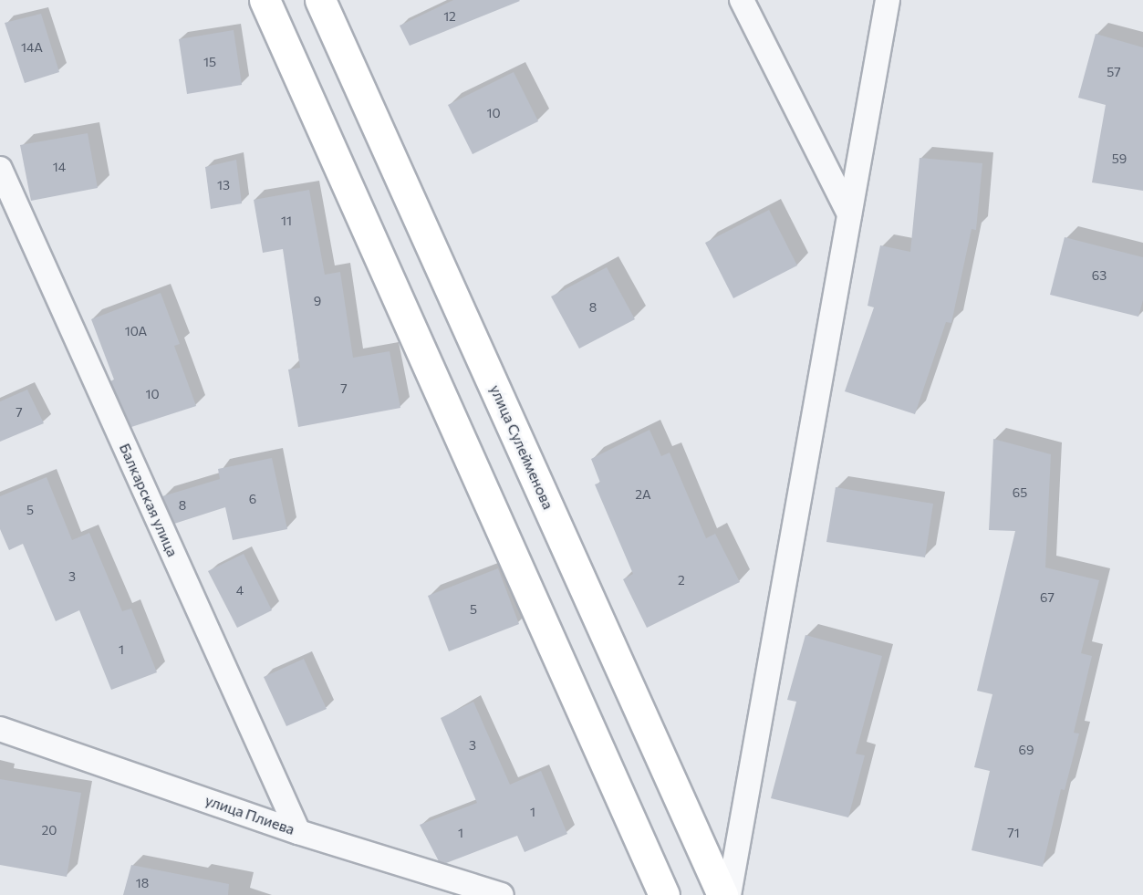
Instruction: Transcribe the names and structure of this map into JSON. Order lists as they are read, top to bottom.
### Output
{
  "streets": {
    "main road": ["улица Сулейменова"],
    "street": ["Балкарская улица", "улица Плиева"]
  },
  "crossings": [
    ["Балкарская улица", "улица Плиева"]
  ],
  "house_numbers": [
    "12",
    "14А",
    "15",
    "57",
    "10",
    "59",
    "14",
    "13",
    "11",
    "63",
    "9",
    "8",
    "10А",
    "7",
    "10",
    "7",
    "65",
    "2А",
    "6",
    "8",
    "5",
    "3",
    "2",
    "4",
    "67",
    "5",
    "1",
    "3",
    "69",
    "1",
    "20",
    "1",
    "71",
    "18"
  ]
}
